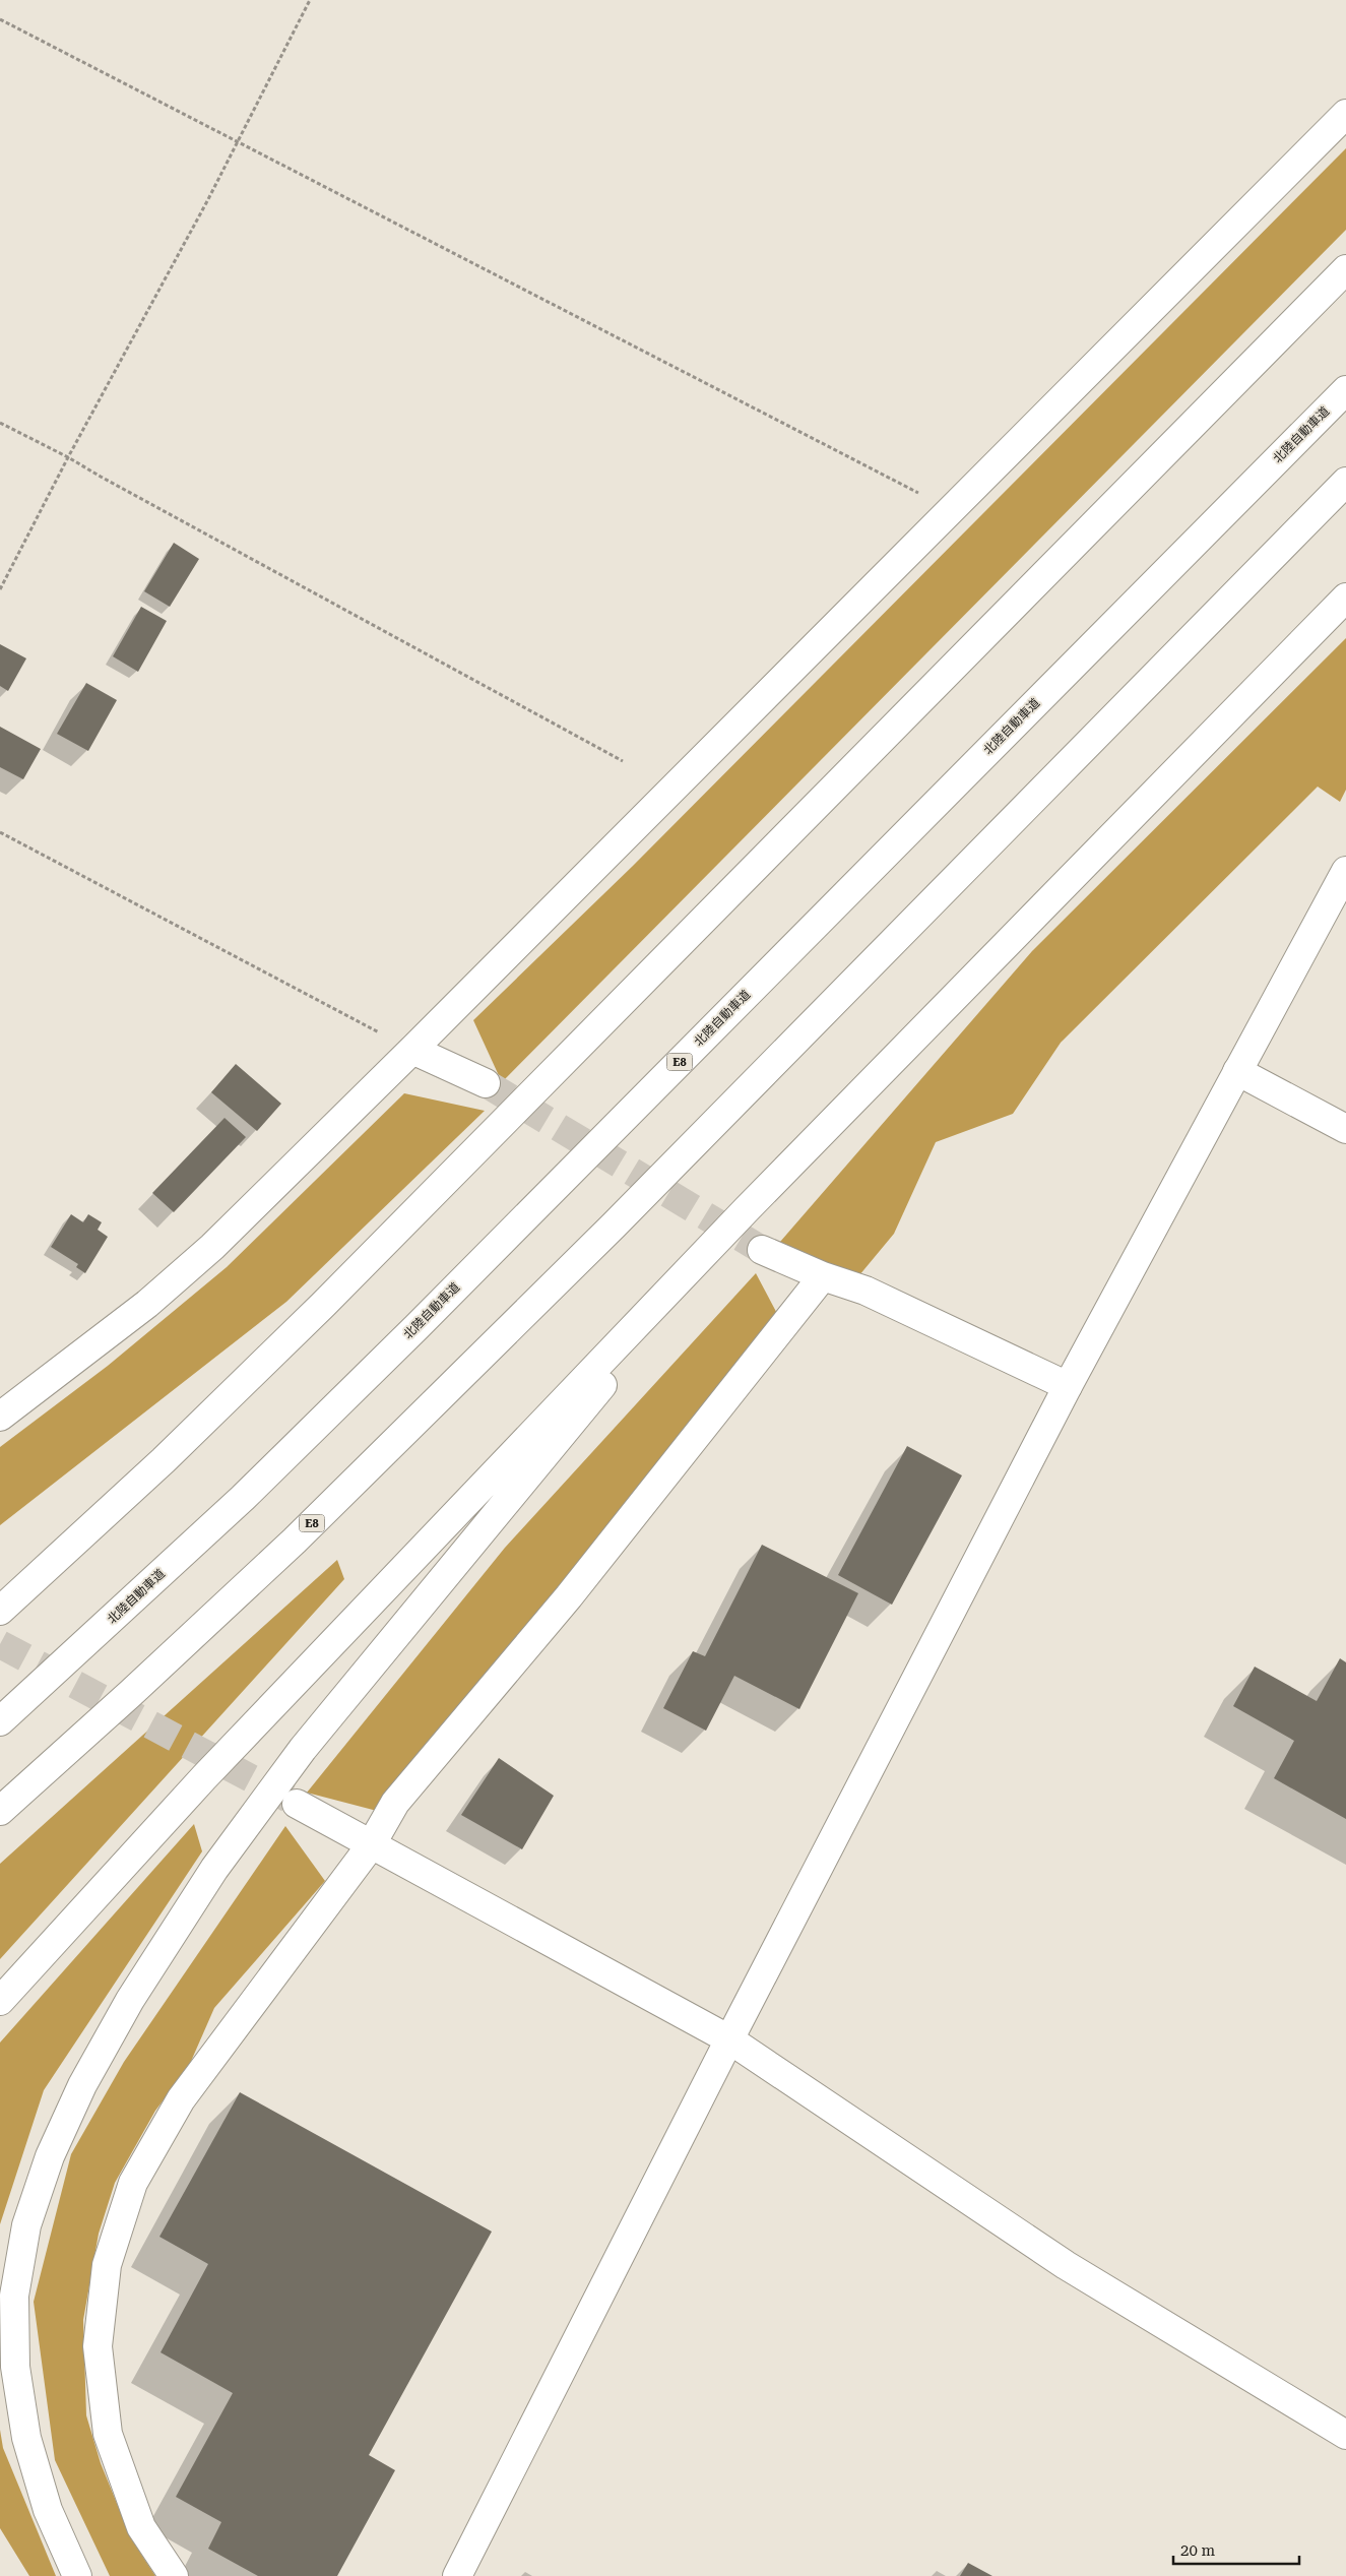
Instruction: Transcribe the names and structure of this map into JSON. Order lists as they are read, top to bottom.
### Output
{
  "streets": {
    "main road": ["北陸自動車道", "E8"]
  },
  "scale_bar": "20 m"
}
